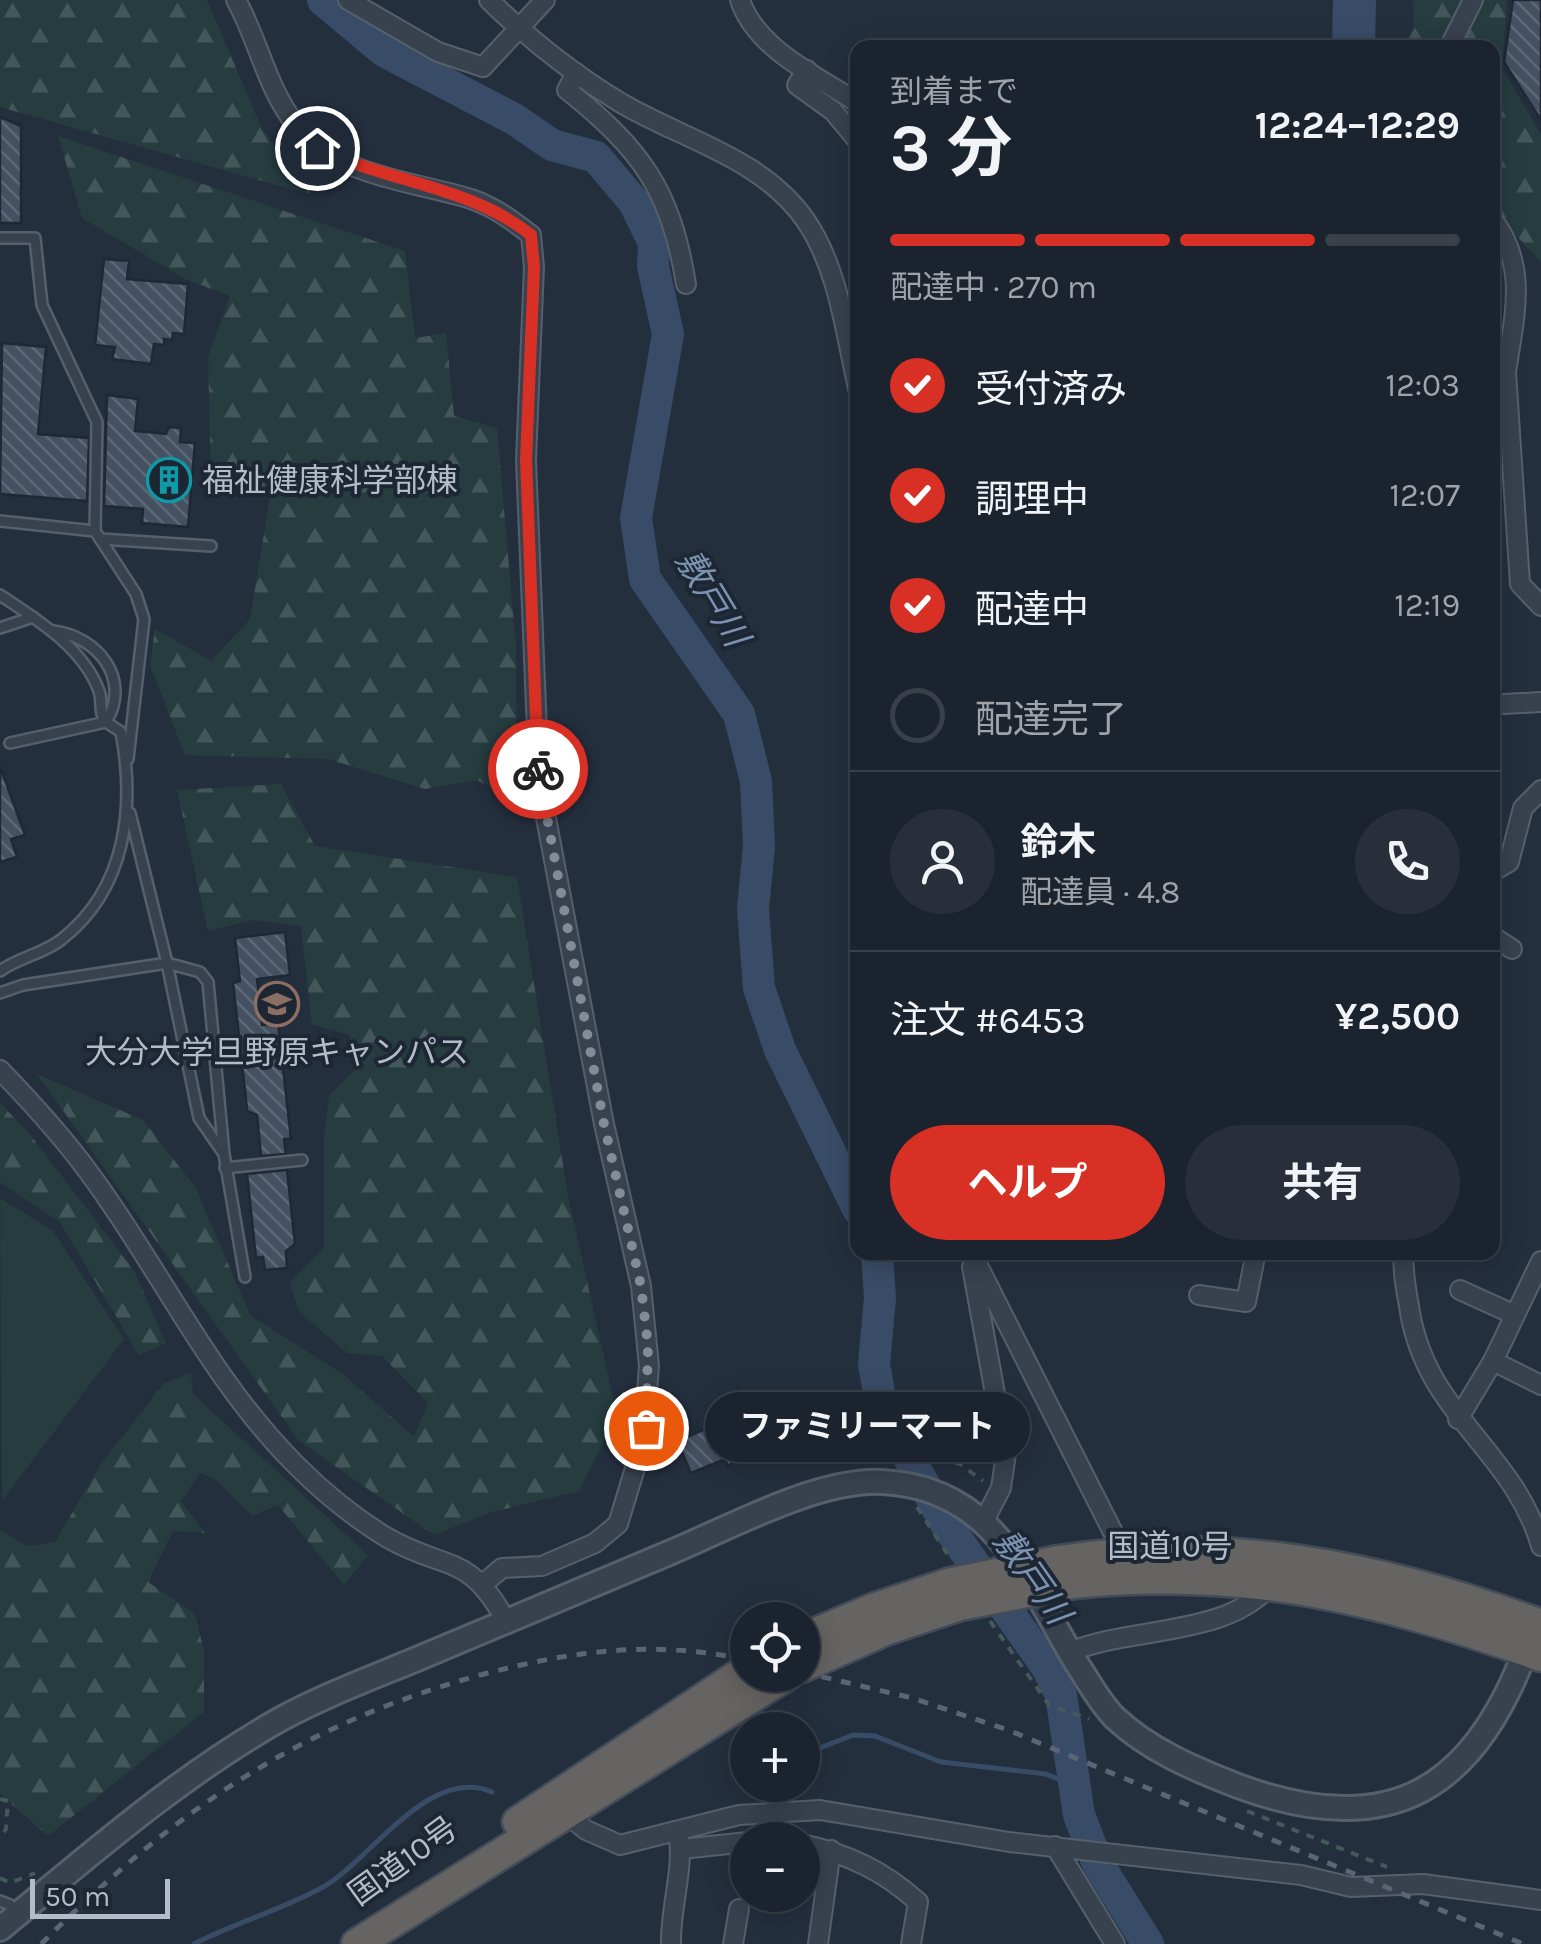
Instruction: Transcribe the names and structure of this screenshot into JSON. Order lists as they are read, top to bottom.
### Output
{
  "streets": {
    "highway": ["国道10号"]
  },
  "water": ["敷戸川"],
  "places": {
    "building": ["福祉健康科学部棟"],
    "school or university": ["大分大学旦野原キャンパス"],
    "other": ["ファミリーマート"]
  },
  "scale_bar": "50 m",
  "page": {
    "heading": ["3 分", "到着まで", "12:24–12:29"],
    "panel": [
      "鈴木",
      "配達員 · 4.8",
      "注文 #6453",
      "¥2,500"
    ],
    "bar": "配達中 · 270 m",
    "list": [
      ["受付済み", "12:03"],
      ["調理中", "12:07"],
      ["配達中", "12:19"],
      "配達完了"
    ],
    "buttons": ["ヘルプ", "共有"],
    "bubble": "ファミリーマート",
    "map_buttons": ["+", "−"],
    "scale": "50 m"
  }
}
